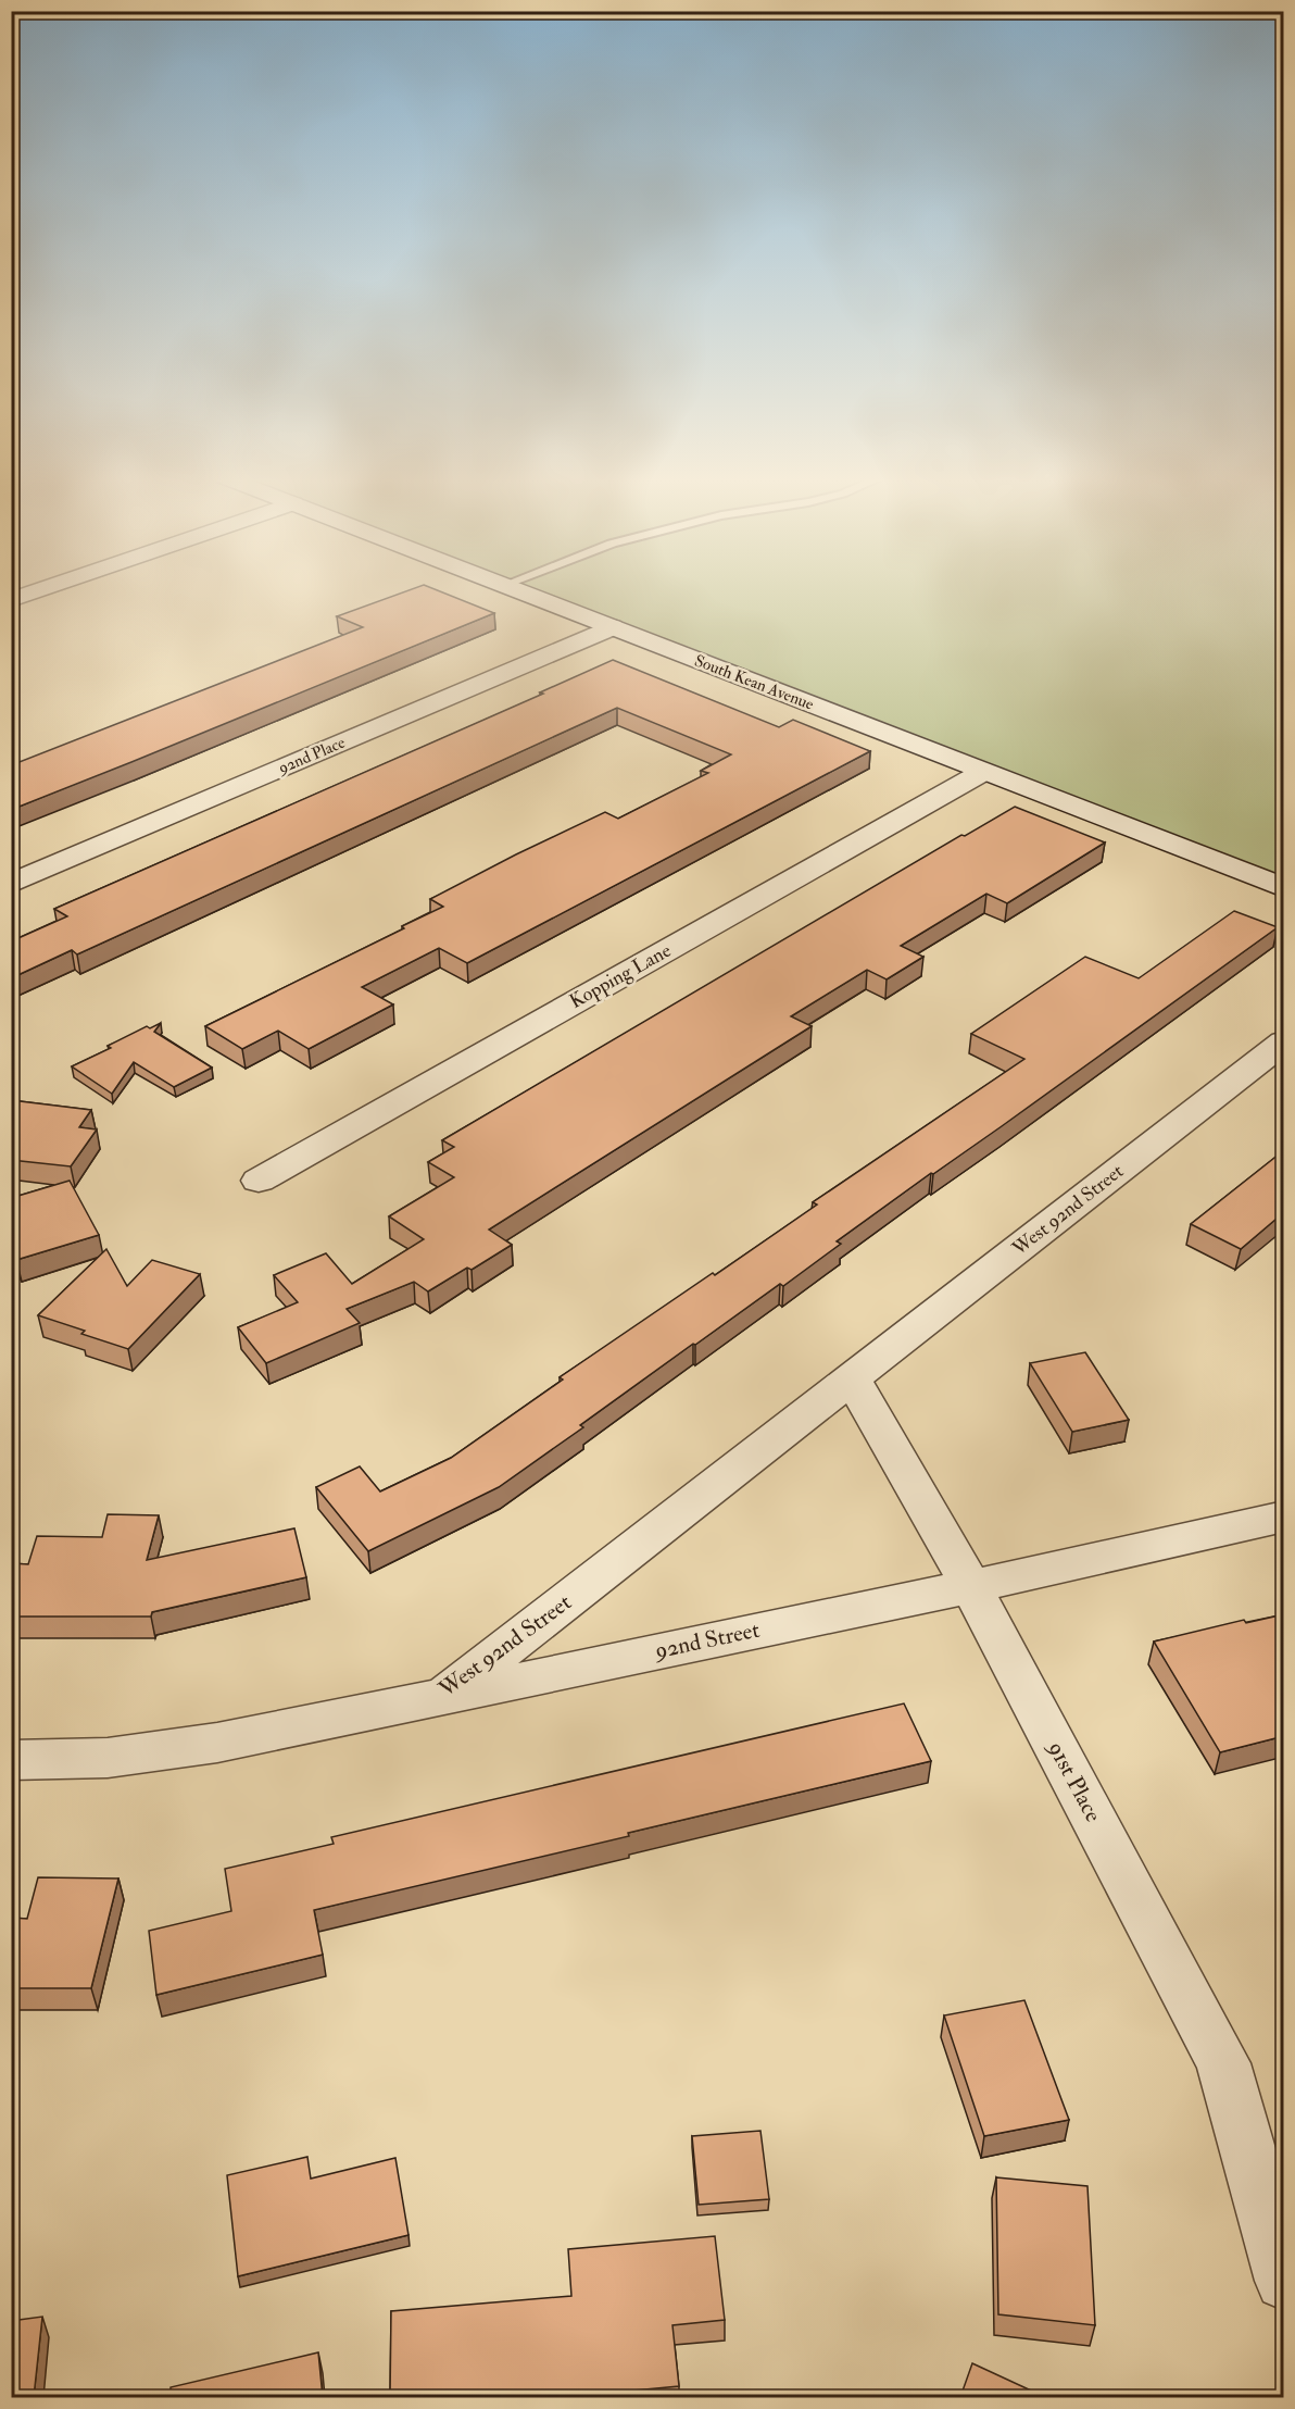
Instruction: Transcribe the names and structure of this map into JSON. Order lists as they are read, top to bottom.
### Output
{
  "streets": {
    "street": [
      "South Kean Avenue",
      "92nd Place",
      "Kopping Lane",
      "West 92nd Street",
      "92nd Street",
      "91st Place"
    ]
  },
  "crossings": [
    ["South Kean Avenue", "92nd Place"],
    ["South Kean Avenue", "Kopping Lane"],
    ["West 92nd Street", "92nd Street"],
    ["92nd Street", "91st Place"]
  ]
}
